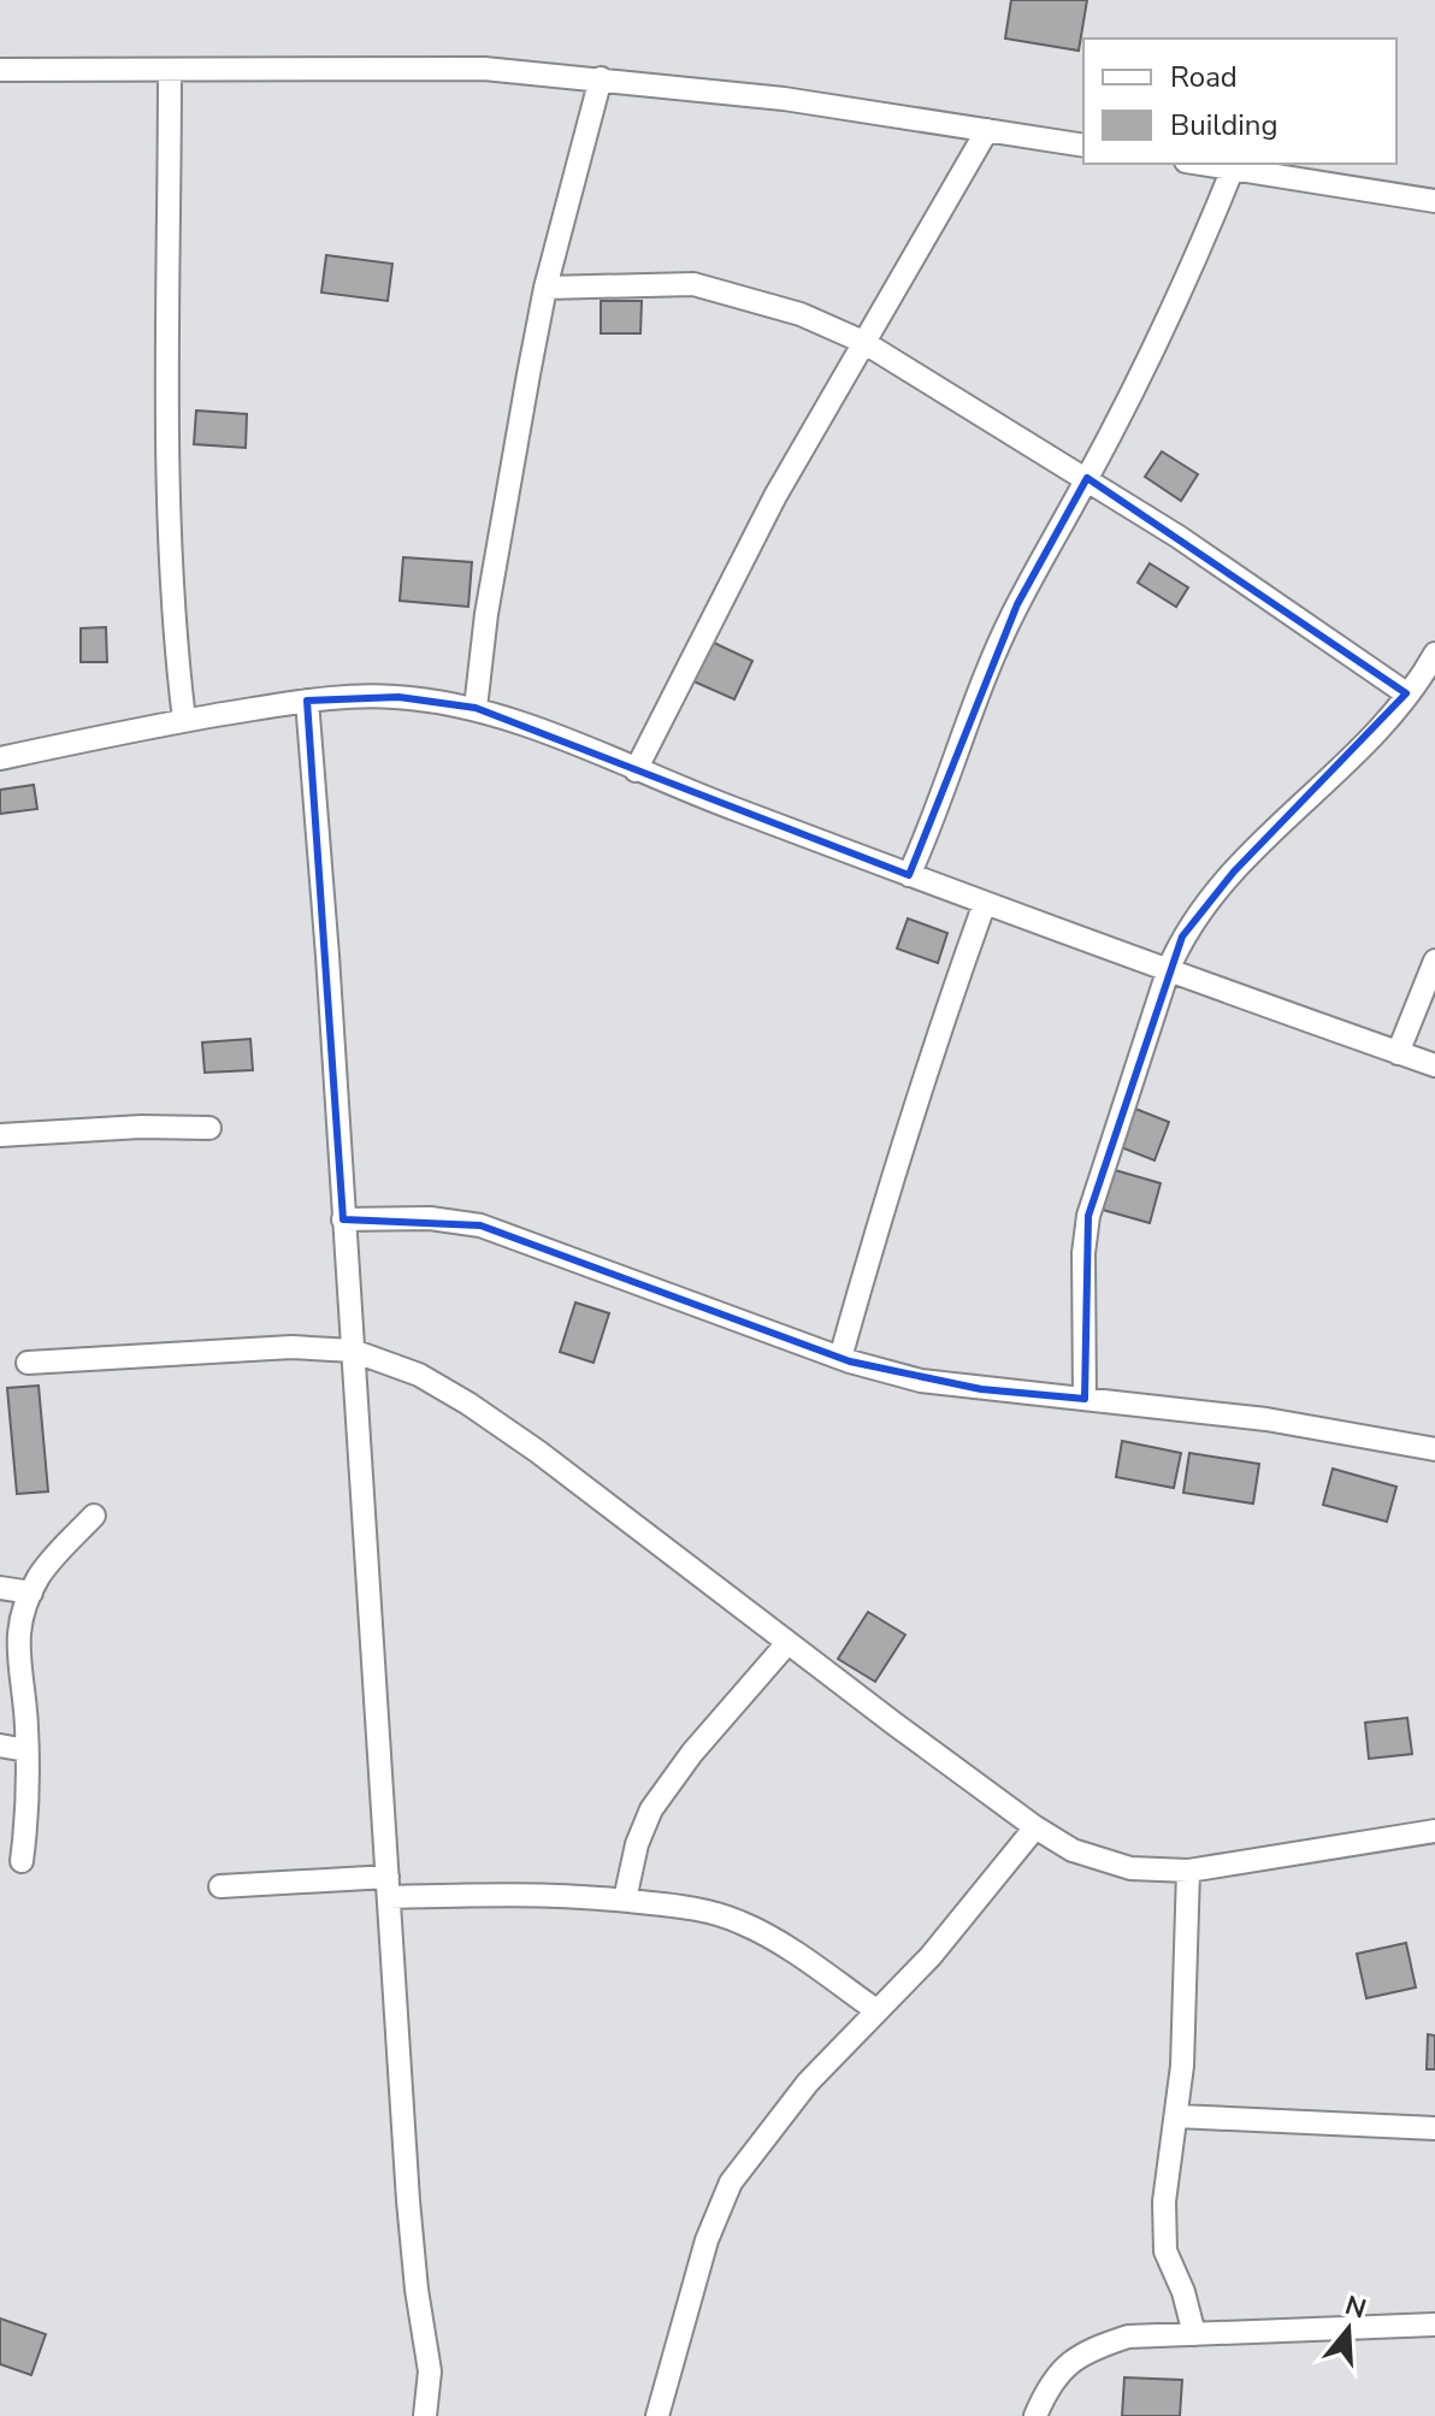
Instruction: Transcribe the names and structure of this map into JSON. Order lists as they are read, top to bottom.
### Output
{
  "legend": ["Road", "Building"],
  "north": "top"
}
